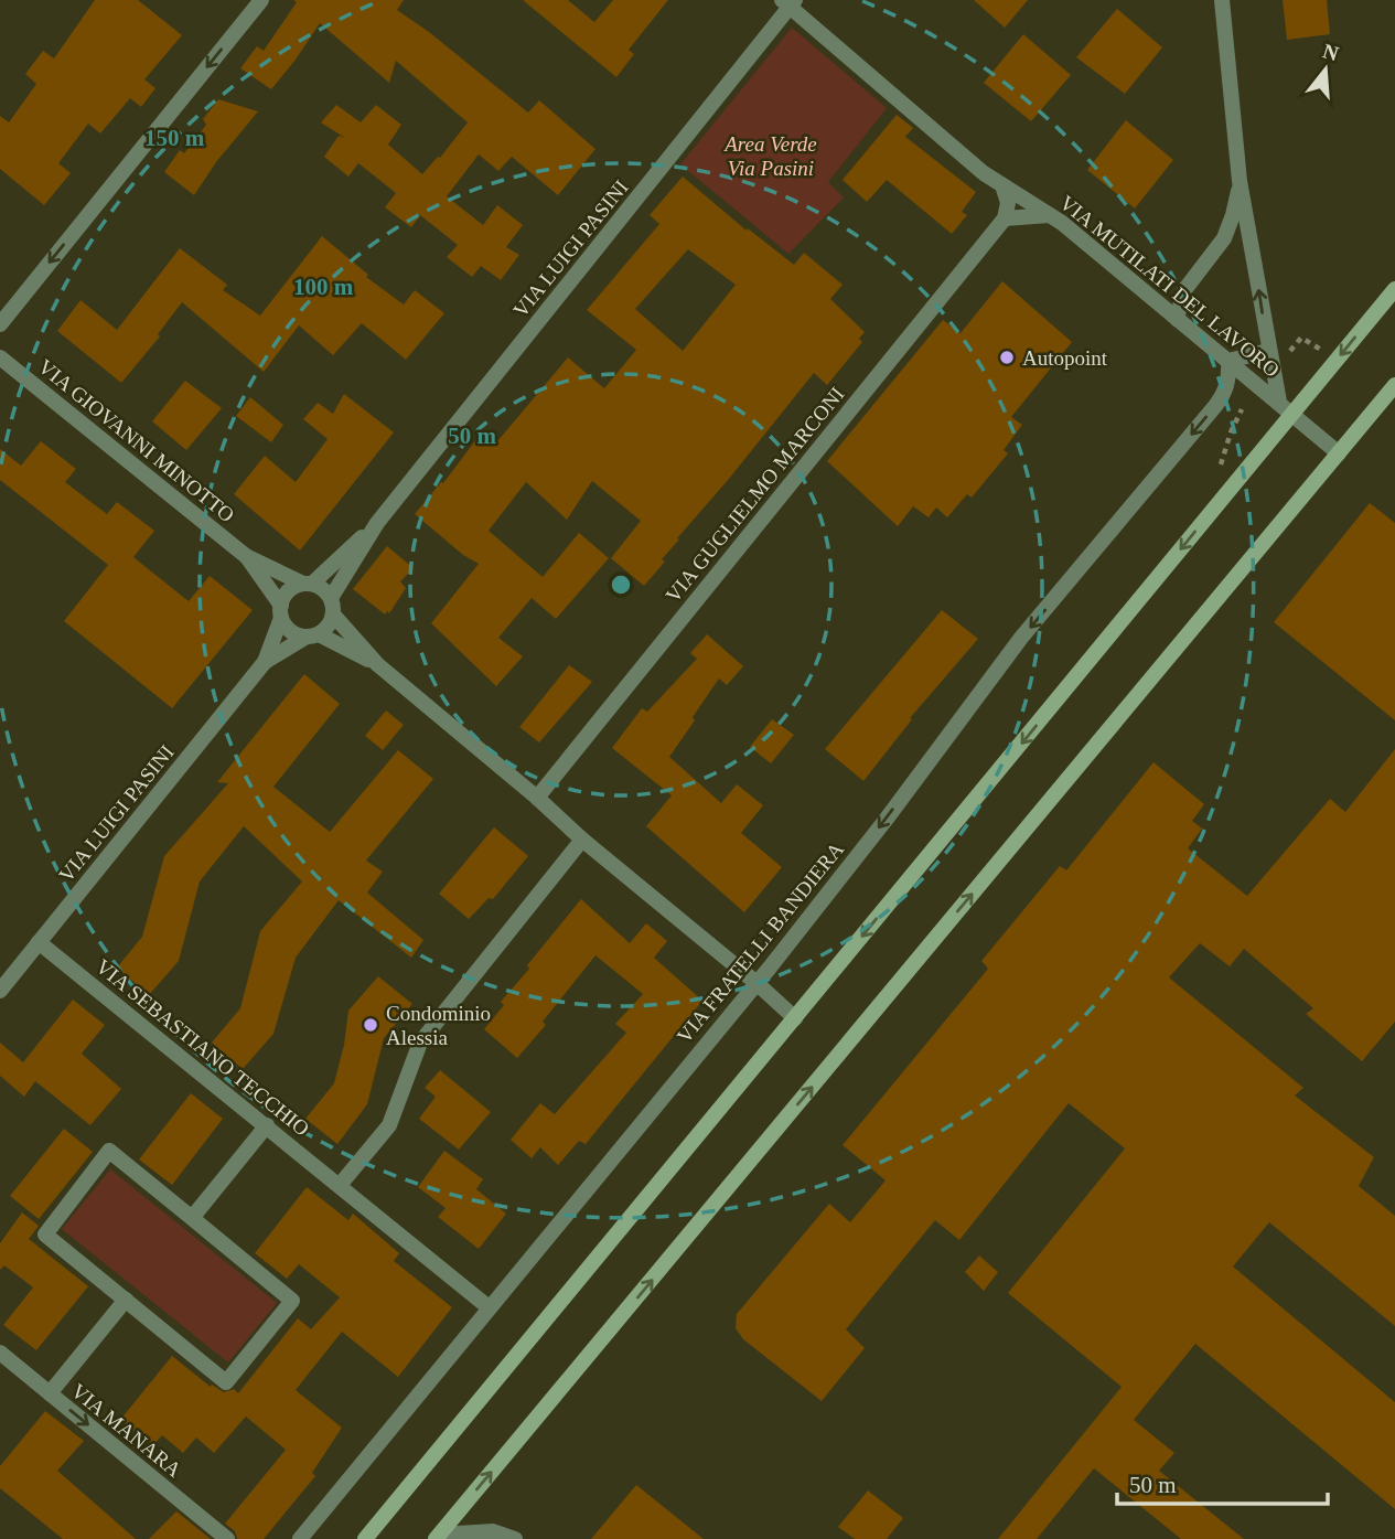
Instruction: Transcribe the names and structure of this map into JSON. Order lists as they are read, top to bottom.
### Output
{
  "streets": {
    "street": [
      "VIA LUIGI PASINI",
      "VIA MUTILATI DEL LAVORO",
      "VIA GIOVANNI MINOTTO",
      "VIA GUGLIELMO MARCONI",
      "VIA FRATELLI BANDIERA",
      "VIA SEBASTIANO TECCHIO",
      "VIA MANARA"
    ]
  },
  "crossings": [
    ["VIA LUIGI PASINI", "VIA MUTILATI DEL LAVORO"],
    ["VIA LUIGI PASINI", "VIA GIOVANNI MINOTTO"],
    ["VIA LUIGI PASINI", "VIA SEBASTIANO TECCHIO"],
    ["VIA MUTILATI DEL LAVORO", "VIA FRATELLI BANDIERA"],
    ["VIA FRATELLI BANDIERA", "VIA SEBASTIANO TECCHIO"]
  ],
  "one_way": ["VIA FRATELLI BANDIERA", "VIA MANARA"],
  "parks": ["Area Verde Via Pasini"],
  "places": ["Autopoint", "Condominio Alessia"],
  "scale_bar": "50 m",
  "north": "top",
  "rings": ["150 m", "100 m", "50 m"]
}
